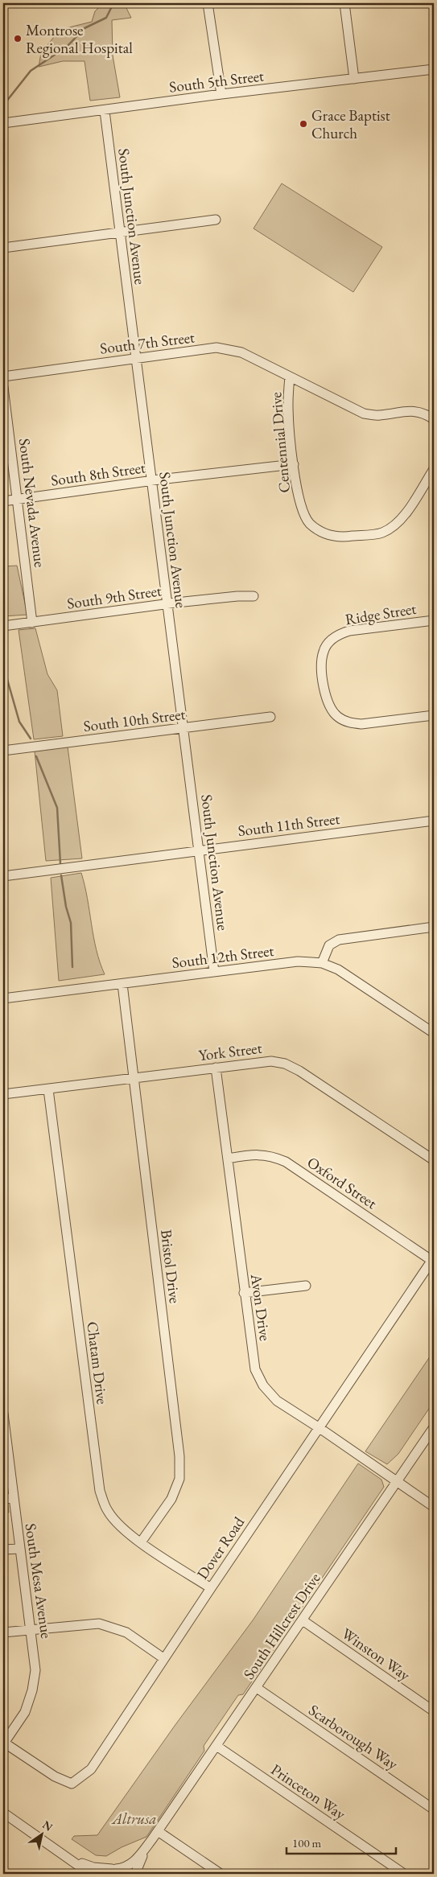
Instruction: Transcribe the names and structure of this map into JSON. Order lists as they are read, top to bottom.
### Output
{
  "streets": {
    "street": [
      "South 5th Street",
      "South Junction Avenue",
      "South 7th Street",
      "Centennial Drive",
      "South 8th Street",
      "South Nevada Avenue",
      "South 9th Street",
      "Ridge Street",
      "South 10th Street",
      "South 11th Street",
      "South 12th Street",
      "York Street",
      "Oxford Street",
      "Bristol Drive",
      "Avon Drive",
      "Chatam Drive",
      "Dover Road",
      "South Mesa Avenue",
      "South Hillcrest Drive",
      "Winston Way",
      "Scarborough Way",
      "Princeton Way"
    ]
  },
  "crossings": [
    ["South 5th Street", "South Junction Avenue"],
    ["South Junction Avenue", "South 7th Street"],
    ["South Junction Avenue", "South 8th Street"],
    ["South Junction Avenue", "South 9th Street"],
    ["South Junction Avenue", "South 10th Street"],
    ["South Junction Avenue", "South 11th Street"],
    ["South Junction Avenue", "South 12th Street"],
    ["South 7th Street", "Centennial Drive"],
    ["Centennial Drive", "South 8th Street"],
    ["South 8th Street", "South Nevada Avenue"],
    ["South Nevada Avenue", "South 9th Street"],
    ["South 12th Street", "Bristol Drive"],
    ["York Street", "Bristol Drive"],
    ["York Street", "Avon Drive"],
    ["York Street", "Chatam Drive"],
    ["Oxford Street", "Avon Drive"],
    ["Oxford Street", "Dover Road"],
    ["Bristol Drive", "Chatam Drive"],
    ["Avon Drive", "Dover Road"],
    ["Avon Drive", "South Hillcrest Drive"],
    ["Chatam Drive", "Dover Road"],
    ["Dover Road", "South Mesa Avenue"],
    ["South Hillcrest Drive", "Winston Way"],
    ["South Hillcrest Drive", "Scarborough Way"],
    ["South Hillcrest Drive", "Princeton Way"]
  ],
  "parks": ["Altrusa"],
  "places": ["Montrose Regional Hospital", "Grace Baptist Church"],
  "scale_bar": "100 m",
  "north": "top right"
}
